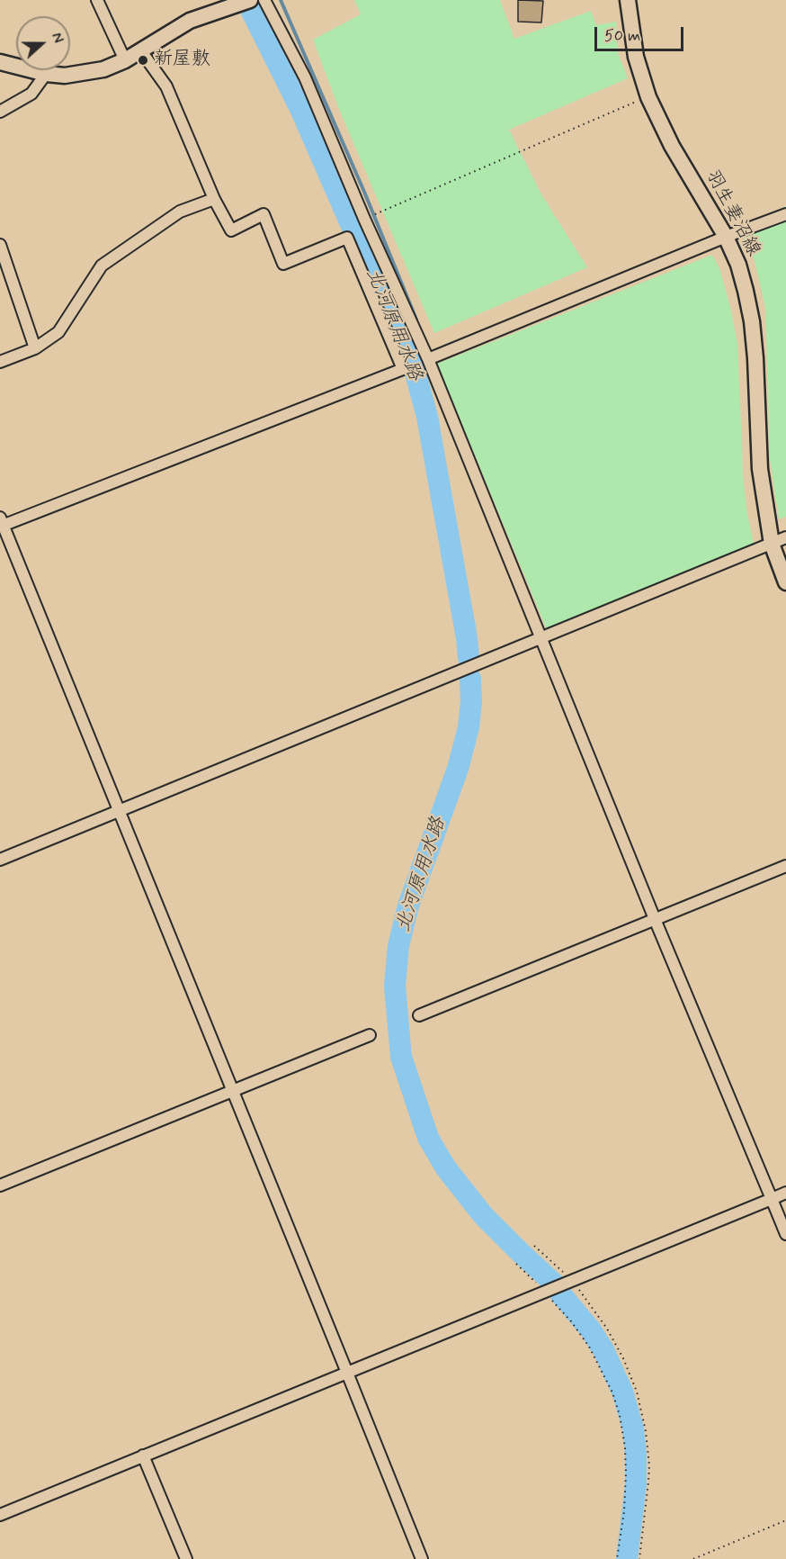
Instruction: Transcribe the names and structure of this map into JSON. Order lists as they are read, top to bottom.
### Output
{
  "streets": {
    "main road": ["羽生妻沼線"]
  },
  "water": ["北河原用水路"],
  "places": ["新屋敷"],
  "scale_bar": "50 m",
  "north": "right"
}
